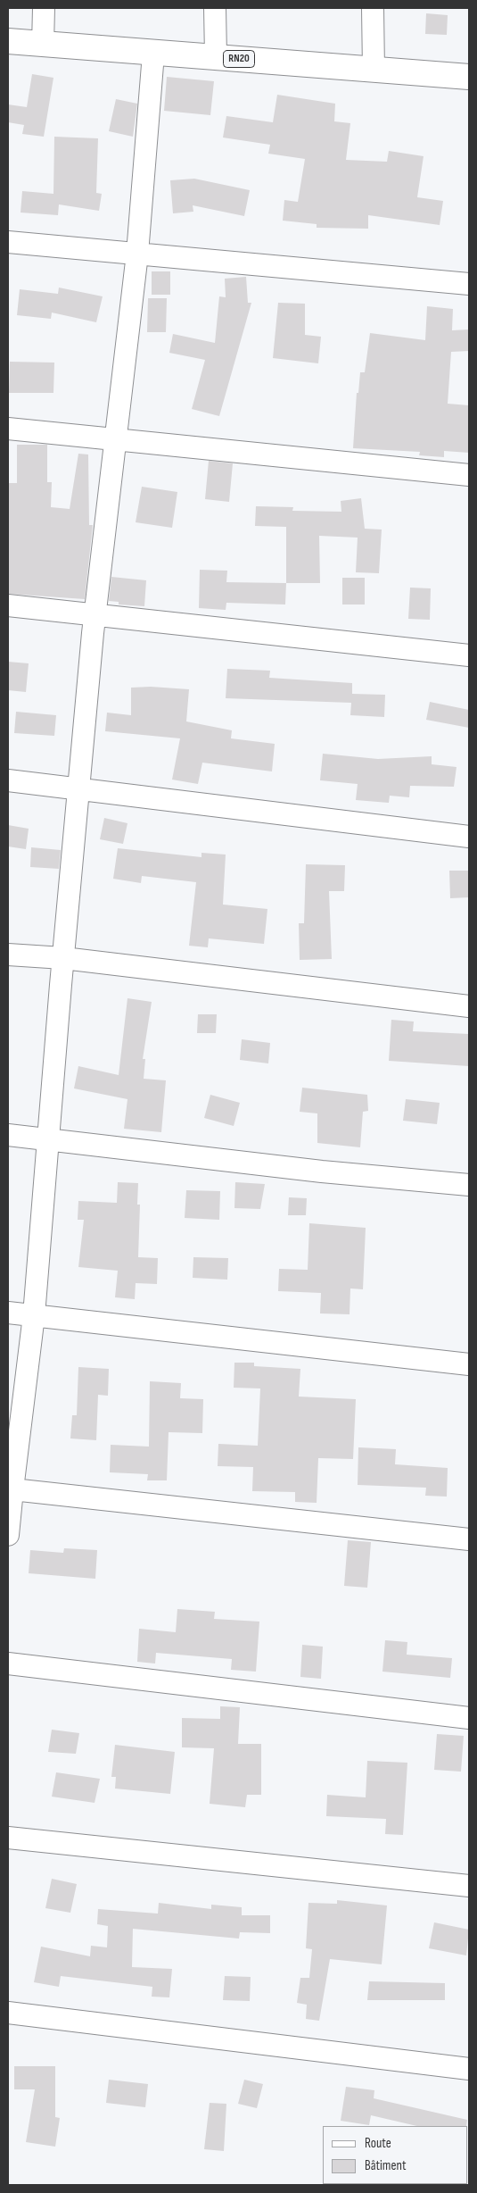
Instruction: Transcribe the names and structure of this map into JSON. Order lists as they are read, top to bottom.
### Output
{
  "streets": {
    "main road": ["RN20"]
  },
  "legend": ["Route", "Bâtiment"]
}
